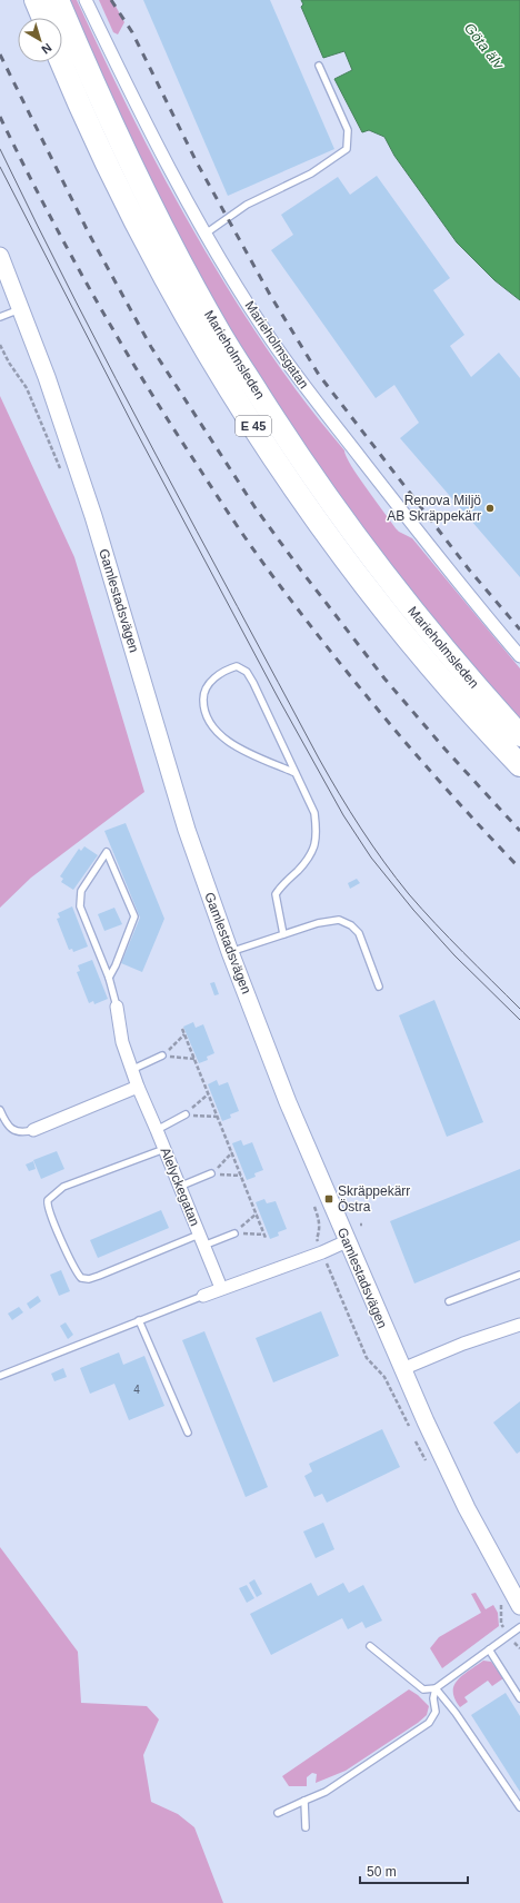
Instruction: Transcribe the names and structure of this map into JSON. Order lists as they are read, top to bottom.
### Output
{
  "streets": {
    "highway": ["Marieholmsleden", "E 45"],
    "street": ["Marieholmsgatan", "Gamlestadsvägen", "Alelyckegatan"]
  },
  "water": ["Göta älv"],
  "places": {
    "other": ["Renova Miljö AB Skräppekärr"],
    "transit": ["Skräppekärr Östra"]
  },
  "house_numbers": ["4"],
  "scale_bar": "50 m",
  "north": "bottom right"
}
